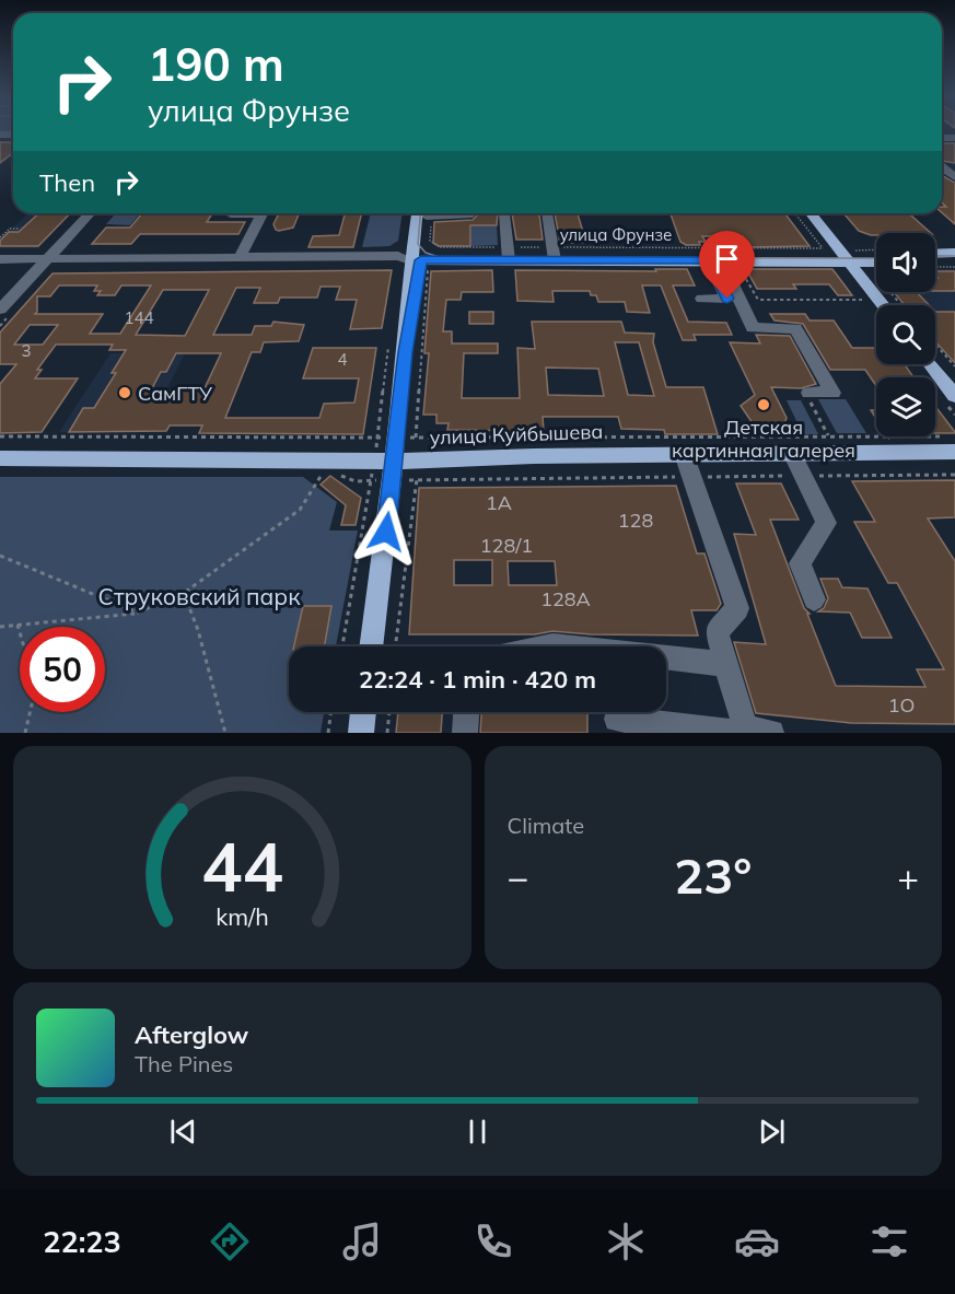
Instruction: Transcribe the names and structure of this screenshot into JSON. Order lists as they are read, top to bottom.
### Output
{
  "streets": {
    "main road": ["улица Фрунзе", "улица Куйбышева"]
  },
  "parks": ["Струковский парк"],
  "places": ["СамГТУ", "Детская картинная галерея"],
  "house_numbers": [
    "144",
    "3",
    "4",
    "1А",
    "128",
    "128/1",
    "128А",
    "1О"
  ],
  "page": {
    "turn": ["190 m", "улица Фрунзе"],
    "then": "Then",
    "limit": "50",
    "trip": "22:24 · 1 min · 420 m",
    "tile": "Climate",
    "heat": ["−", "23°", "+"],
    "song": ["Afterglow", "The Pines"],
    "tabs": "22:23",
    "gauge": ["44", "km/h"]
  }
}
